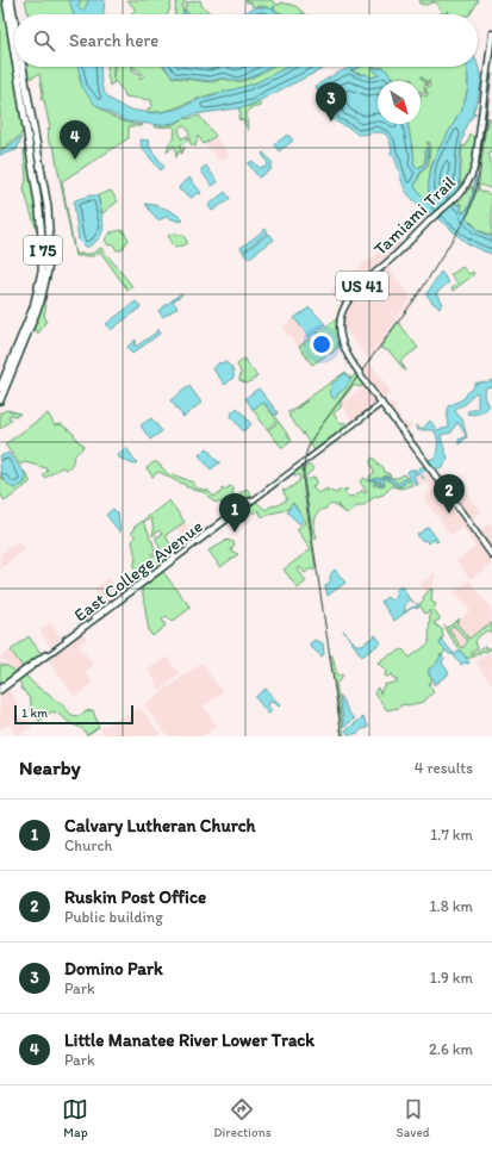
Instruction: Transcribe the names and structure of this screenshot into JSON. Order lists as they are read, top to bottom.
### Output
{
  "streets": {
    "highway": ["I 75"],
    "main road": ["Tamiami Trail", "US 41", "East College Avenue"]
  },
  "crossings": [
    ["Tamiami Trail", "East College Avenue"]
  ],
  "scale_bar": "1 km",
  "north": "bottom right",
  "page": {
    "search": "Search here",
    "pins": [
      "3",
      "4",
      "2",
      "1"
    ],
    "scale": "1 km",
    "heading": ["Nearby", "4 results"],
    "list": [
      {
        "mark": "1",
        "name": "Calvary Lutheran Church",
        "note": "Church",
        "value": "1.7 km"
      },
      {
        "mark": "2",
        "name": "Ruskin Post Office",
        "note": "Public building",
        "value": "1.8 km"
      },
      {
        "mark": "3",
        "name": "Domino Park",
        "note": "Park",
        "value": "1.9 km"
      },
      {
        "mark": "4",
        "name": "Little Manatee River Lower Track",
        "note": "Park",
        "value": "2.6 km"
      }
    ],
    "nav": ["Map", "Directions", "Saved"]
  }
}
